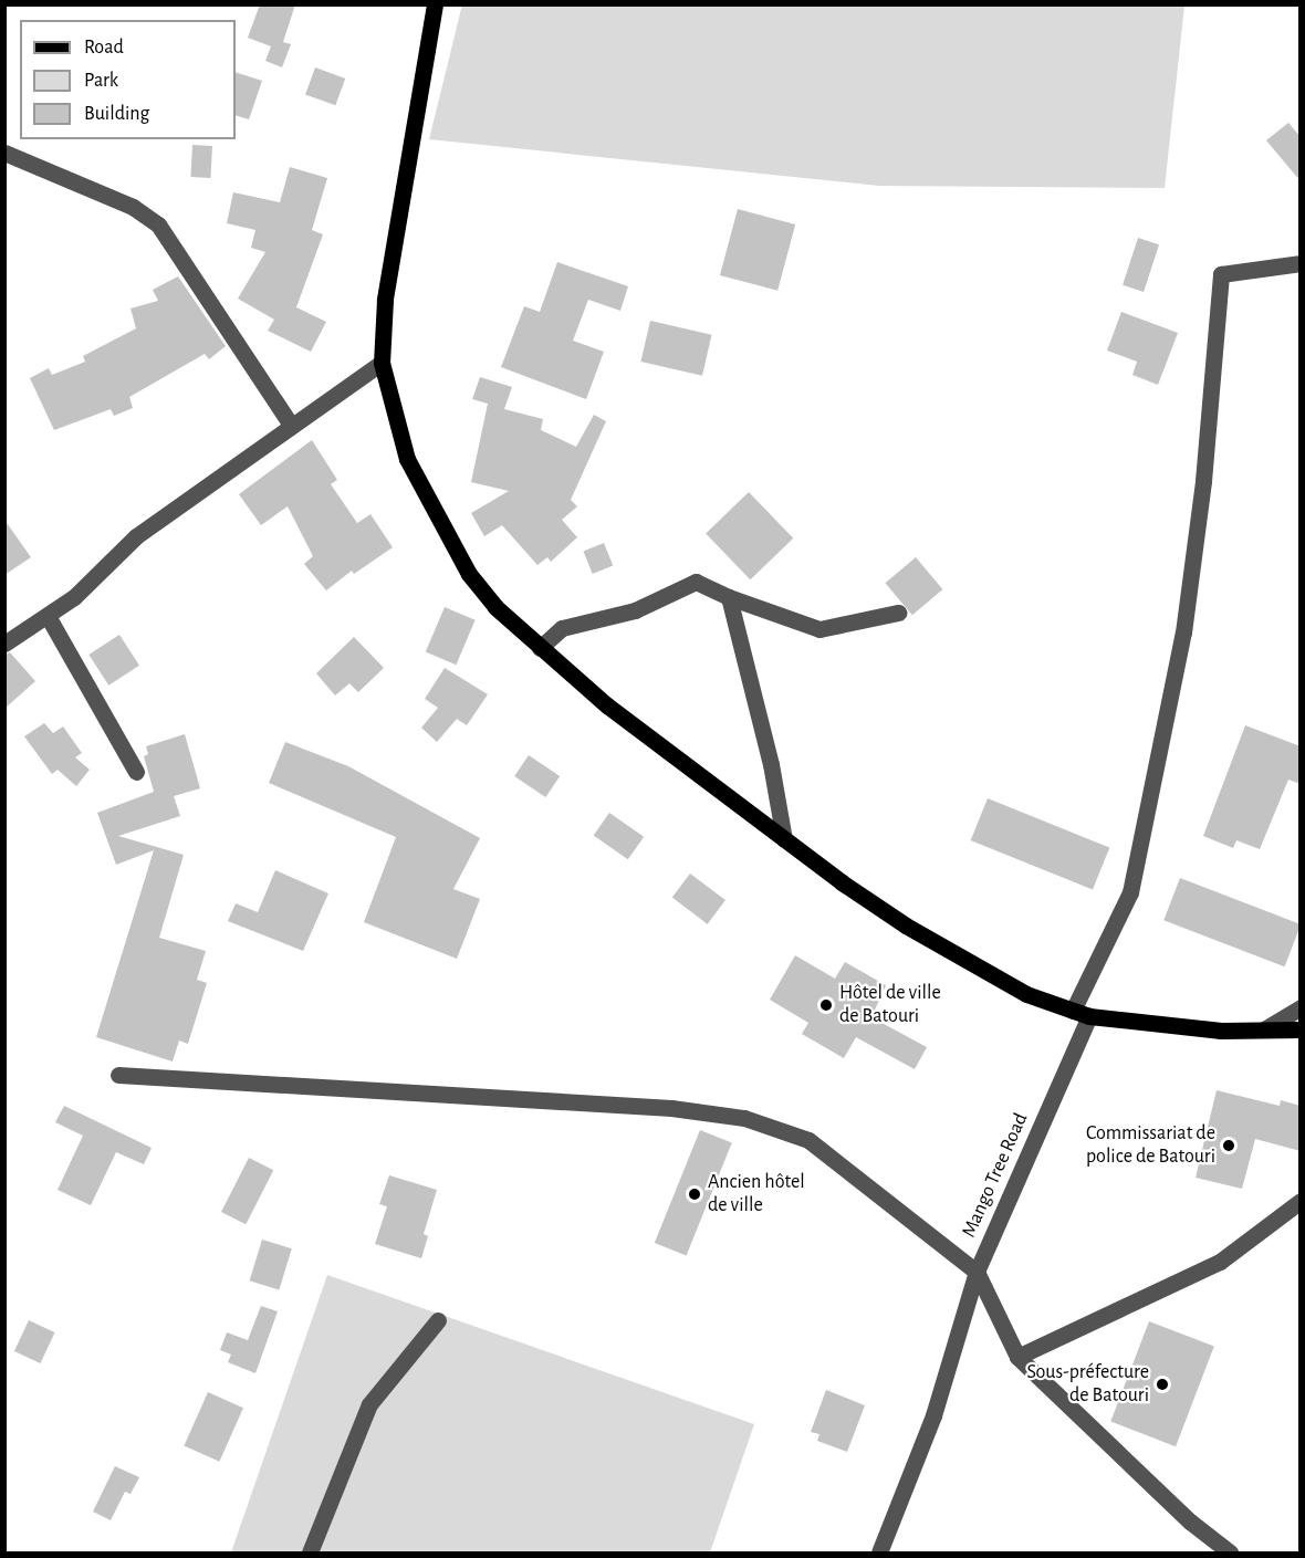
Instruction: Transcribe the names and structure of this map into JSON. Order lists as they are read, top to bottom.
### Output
{
  "streets": {
    "street": ["Mango Tree Road"]
  },
  "places": [
    "Hôtel de ville de Batouri",
    "Commissariat de police de Batouri",
    "Ancien hôtel de ville",
    "Sous-préfecture de Batouri"
  ],
  "legend": ["Road", "Park", "Building"]
}
